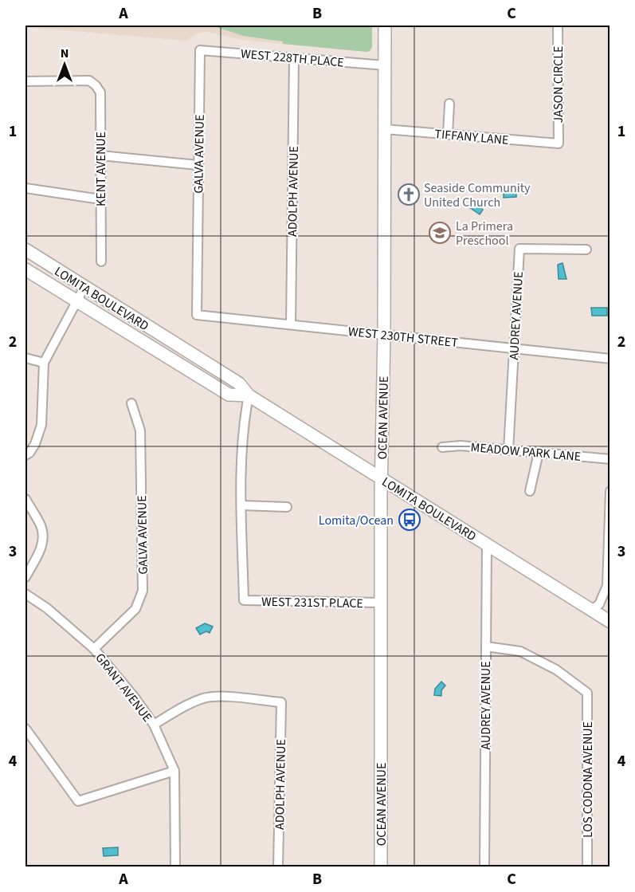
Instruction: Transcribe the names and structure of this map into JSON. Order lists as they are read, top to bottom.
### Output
{
  "streets": {
    "main road": ["LOMITA BOULEVARD", "OCEAN AVENUE"],
    "street": [
      "WEST 228TH PLACE",
      "JASON CIRCLE",
      "TIFFANY LANE",
      "GALVA AVENUE",
      "KENT AVENUE",
      "ADOLPH AVENUE",
      "AUDREY AVENUE",
      "WEST 230TH STREET",
      "MEADOW PARK LANE",
      "WEST 231ST PLACE",
      "GRANT AVENUE",
      "LOS CODONA AVENUE"
    ]
  },
  "crossings": [
    ["WEST 228TH PLACE", "GALVA AVENUE"],
    ["WEST 228TH PLACE", "ADOLPH AVENUE"],
    ["WEST 228TH PLACE", "OCEAN AVENUE"],
    ["JASON CIRCLE", "TIFFANY LANE"],
    ["TIFFANY LANE", "OCEAN AVENUE"],
    ["GALVA AVENUE", "WEST 230TH STREET"],
    ["GALVA AVENUE", "GRANT AVENUE"],
    ["ADOLPH AVENUE", "WEST 230TH STREET"],
    ["ADOLPH AVENUE", "GRANT AVENUE"],
    ["LOMITA BOULEVARD", "AUDREY AVENUE"],
    ["LOMITA BOULEVARD", "OCEAN AVENUE"],
    ["AUDREY AVENUE", "WEST 230TH STREET"],
    ["AUDREY AVENUE", "MEADOW PARK LANE"],
    ["AUDREY AVENUE", "LOS CODONA AVENUE"],
    ["WEST 230TH STREET", "OCEAN AVENUE"],
    ["OCEAN AVENUE", "WEST 231ST PLACE"]
  ],
  "places": {
    "church": ["Seaside Community United Church"],
    "school or university": ["La Primera Preschool"],
    "bus stop": ["Lomita/Ocean"]
  },
  "north": "top",
  "grid": {
    "columns": ["A", "B", "C"],
    "rows": [
      "1",
      "2",
      "3",
      "4"
    ]
  }
}
